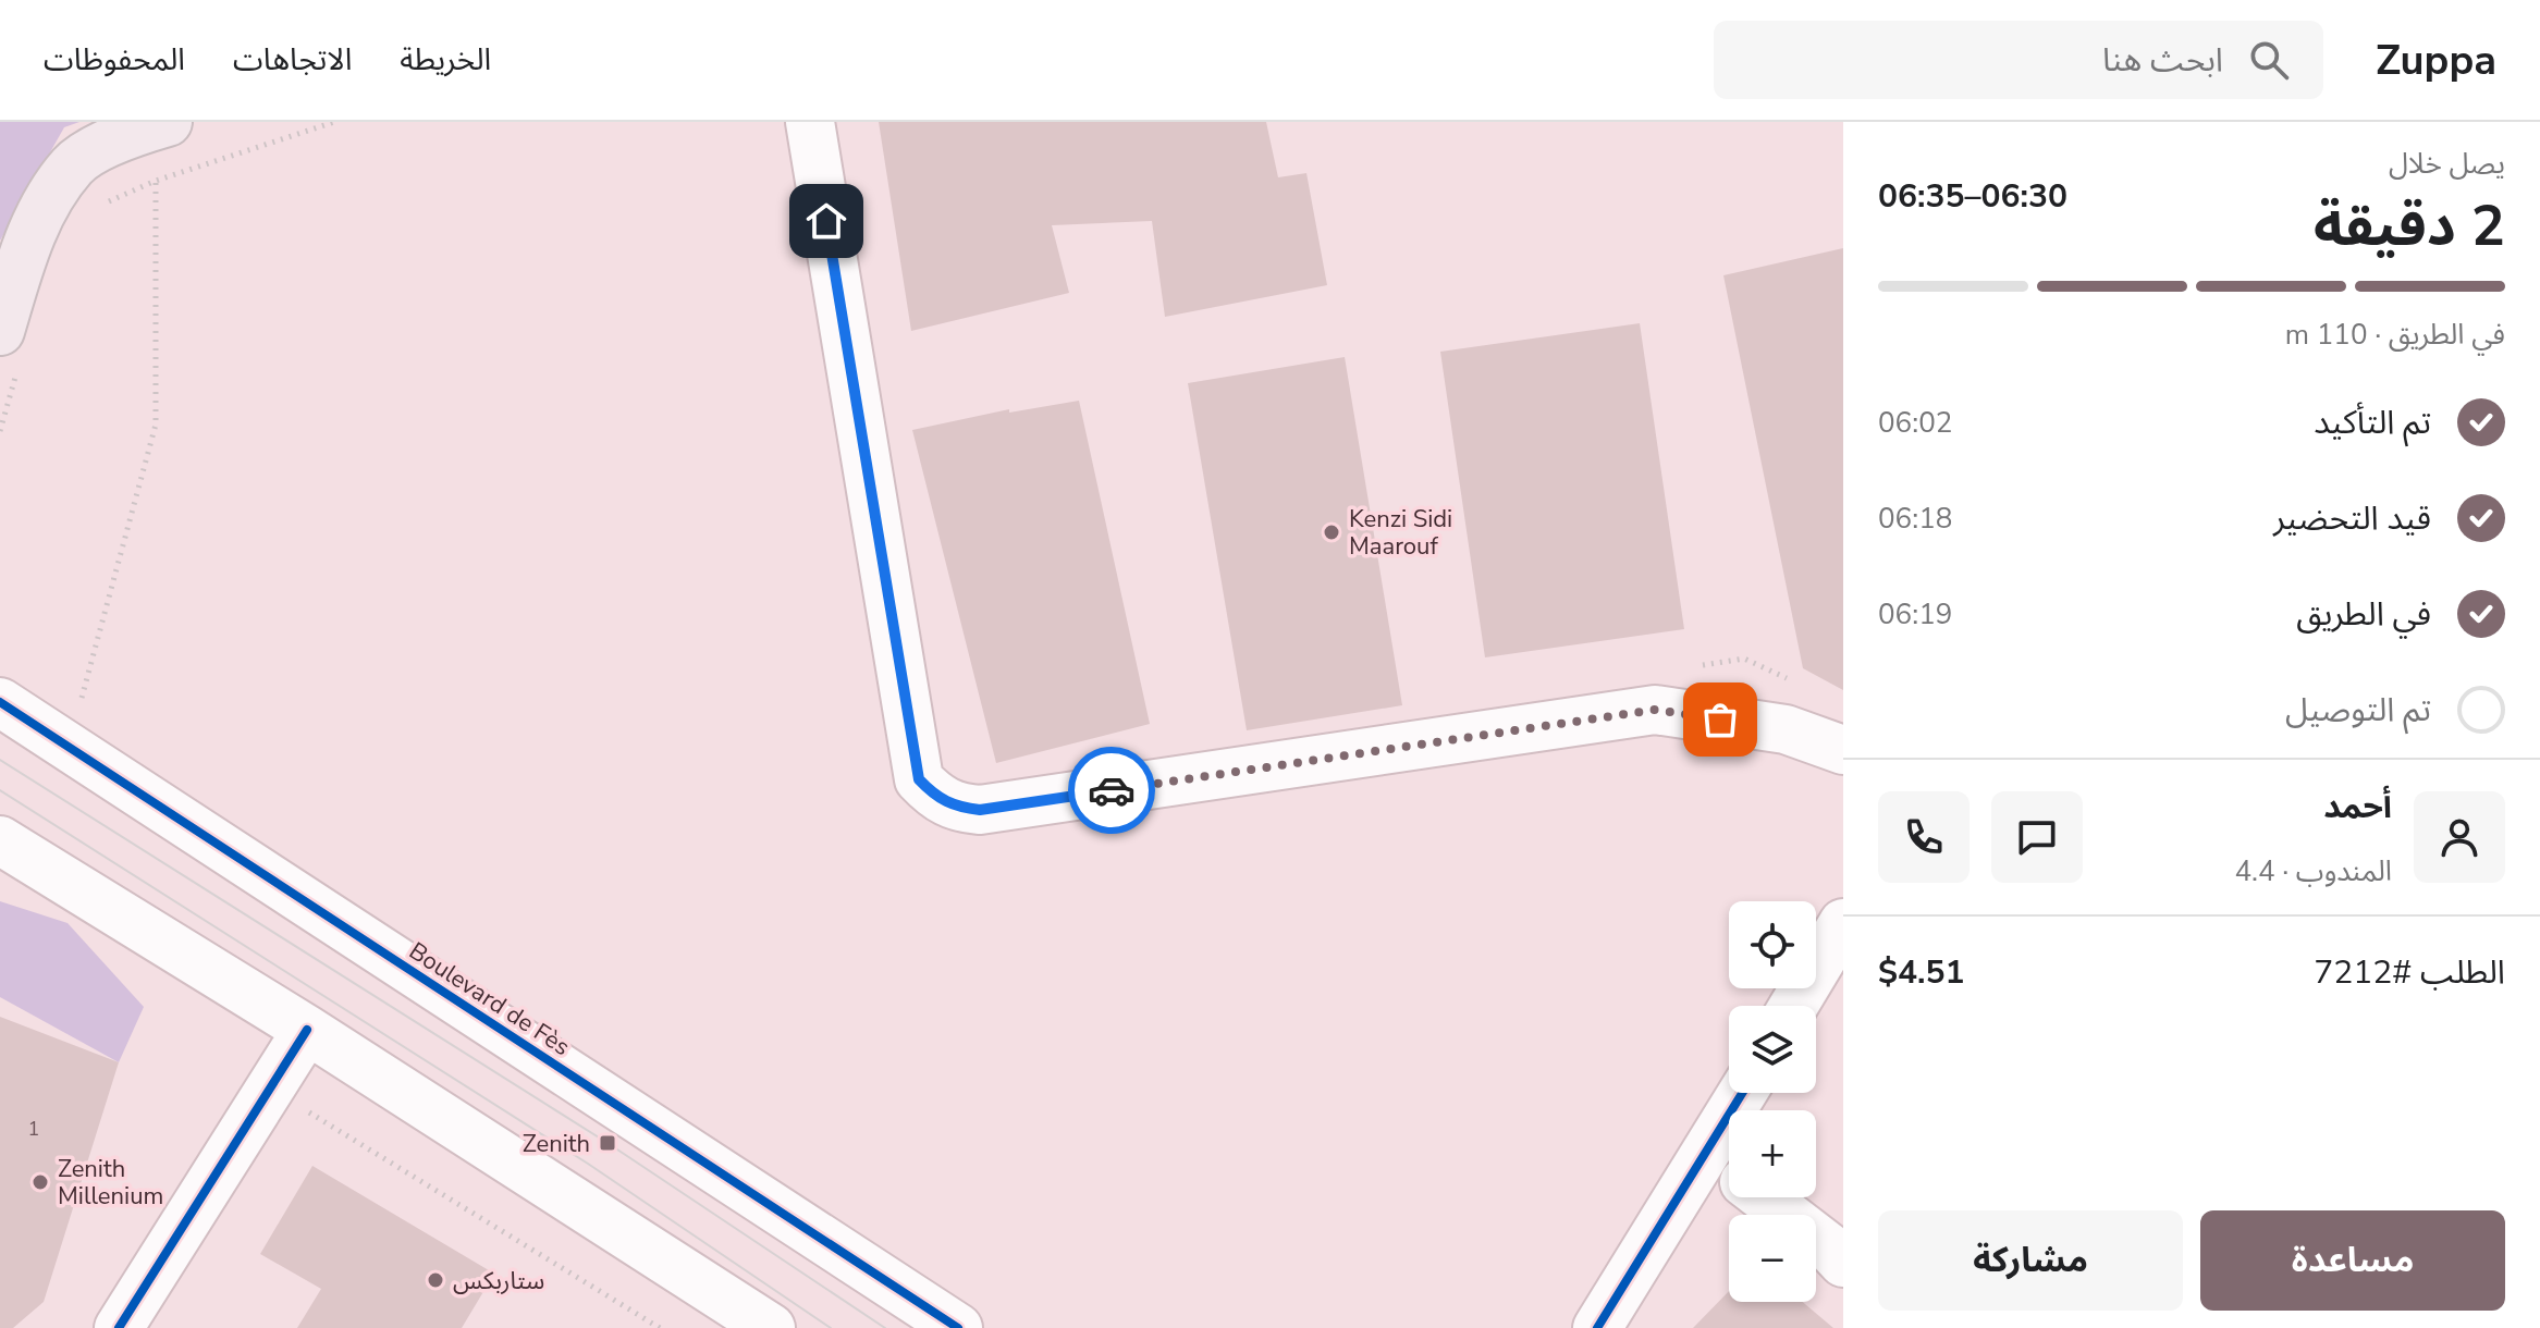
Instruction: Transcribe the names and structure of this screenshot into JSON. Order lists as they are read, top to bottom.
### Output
{
  "streets": {
    "street": ["Boulevard de Fès"]
  },
  "places": {
    "other": ["Kenzi Sidi Maarouf", "Zenith Millenium", "ستاربكس"],
    "transit": ["Zenith"]
  },
  "house_numbers": ["1"],
  "page": {
    "header": "Zuppa",
    "search": "ابحث هنا",
    "nav": ["الخريطة", "الاتجاهات", "المحفوظات"],
    "heading": ["2 دقيقة", "يصل خلال", "06:30–06:35"],
    "panel": [
      "أحمد",
      "المندوب · 4.4",
      "الطلب #7212",
      "$4.51"
    ],
    "bar": "في الطريق · 110 m",
    "list": [
      ["تم التأكيد", "06:02"],
      ["قيد التحضير", "06:18"],
      ["في الطريق", "06:19"],
      "تم التوصيل"
    ],
    "map_buttons": ["+", "−"],
    "buttons": ["مساعدة", "مشاركة"]
  }
}
